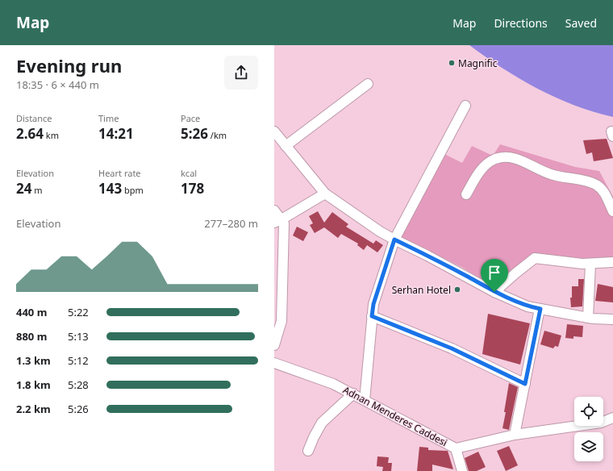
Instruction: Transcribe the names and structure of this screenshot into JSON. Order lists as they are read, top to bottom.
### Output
{
  "streets": {
    "street": ["Adnan Menderes Caddesi"]
  },
  "places": ["Magnific", "Serhan Hotel"],
  "page": {
    "header": "Map",
    "nav": ["Map", "Directions", "Saved"],
    "heading": ["Evening run", "18:35 · 6 × 440 m"],
    "stats": [
      ["Distance", "2.64 km"],
      ["Time", "14:21"],
      ["Pace", "5:26 /km"],
      ["Elevation", "24 m"],
      ["Heart rate", "143 bpm"],
      ["kcal", "178"]
    ],
    "chart": ["Elevation", "277–280 m"],
    "list": [
      {
        "name": "440 m",
        "note": "5:22"
      },
      {
        "name": "880 m",
        "note": "5:13"
      },
      {
        "name": "1.3 km",
        "note": "5:12"
      },
      {
        "name": "1.8 km",
        "note": "5:28"
      },
      {
        "name": "2.2 km",
        "note": "5:26"
      }
    ]
  }
}
